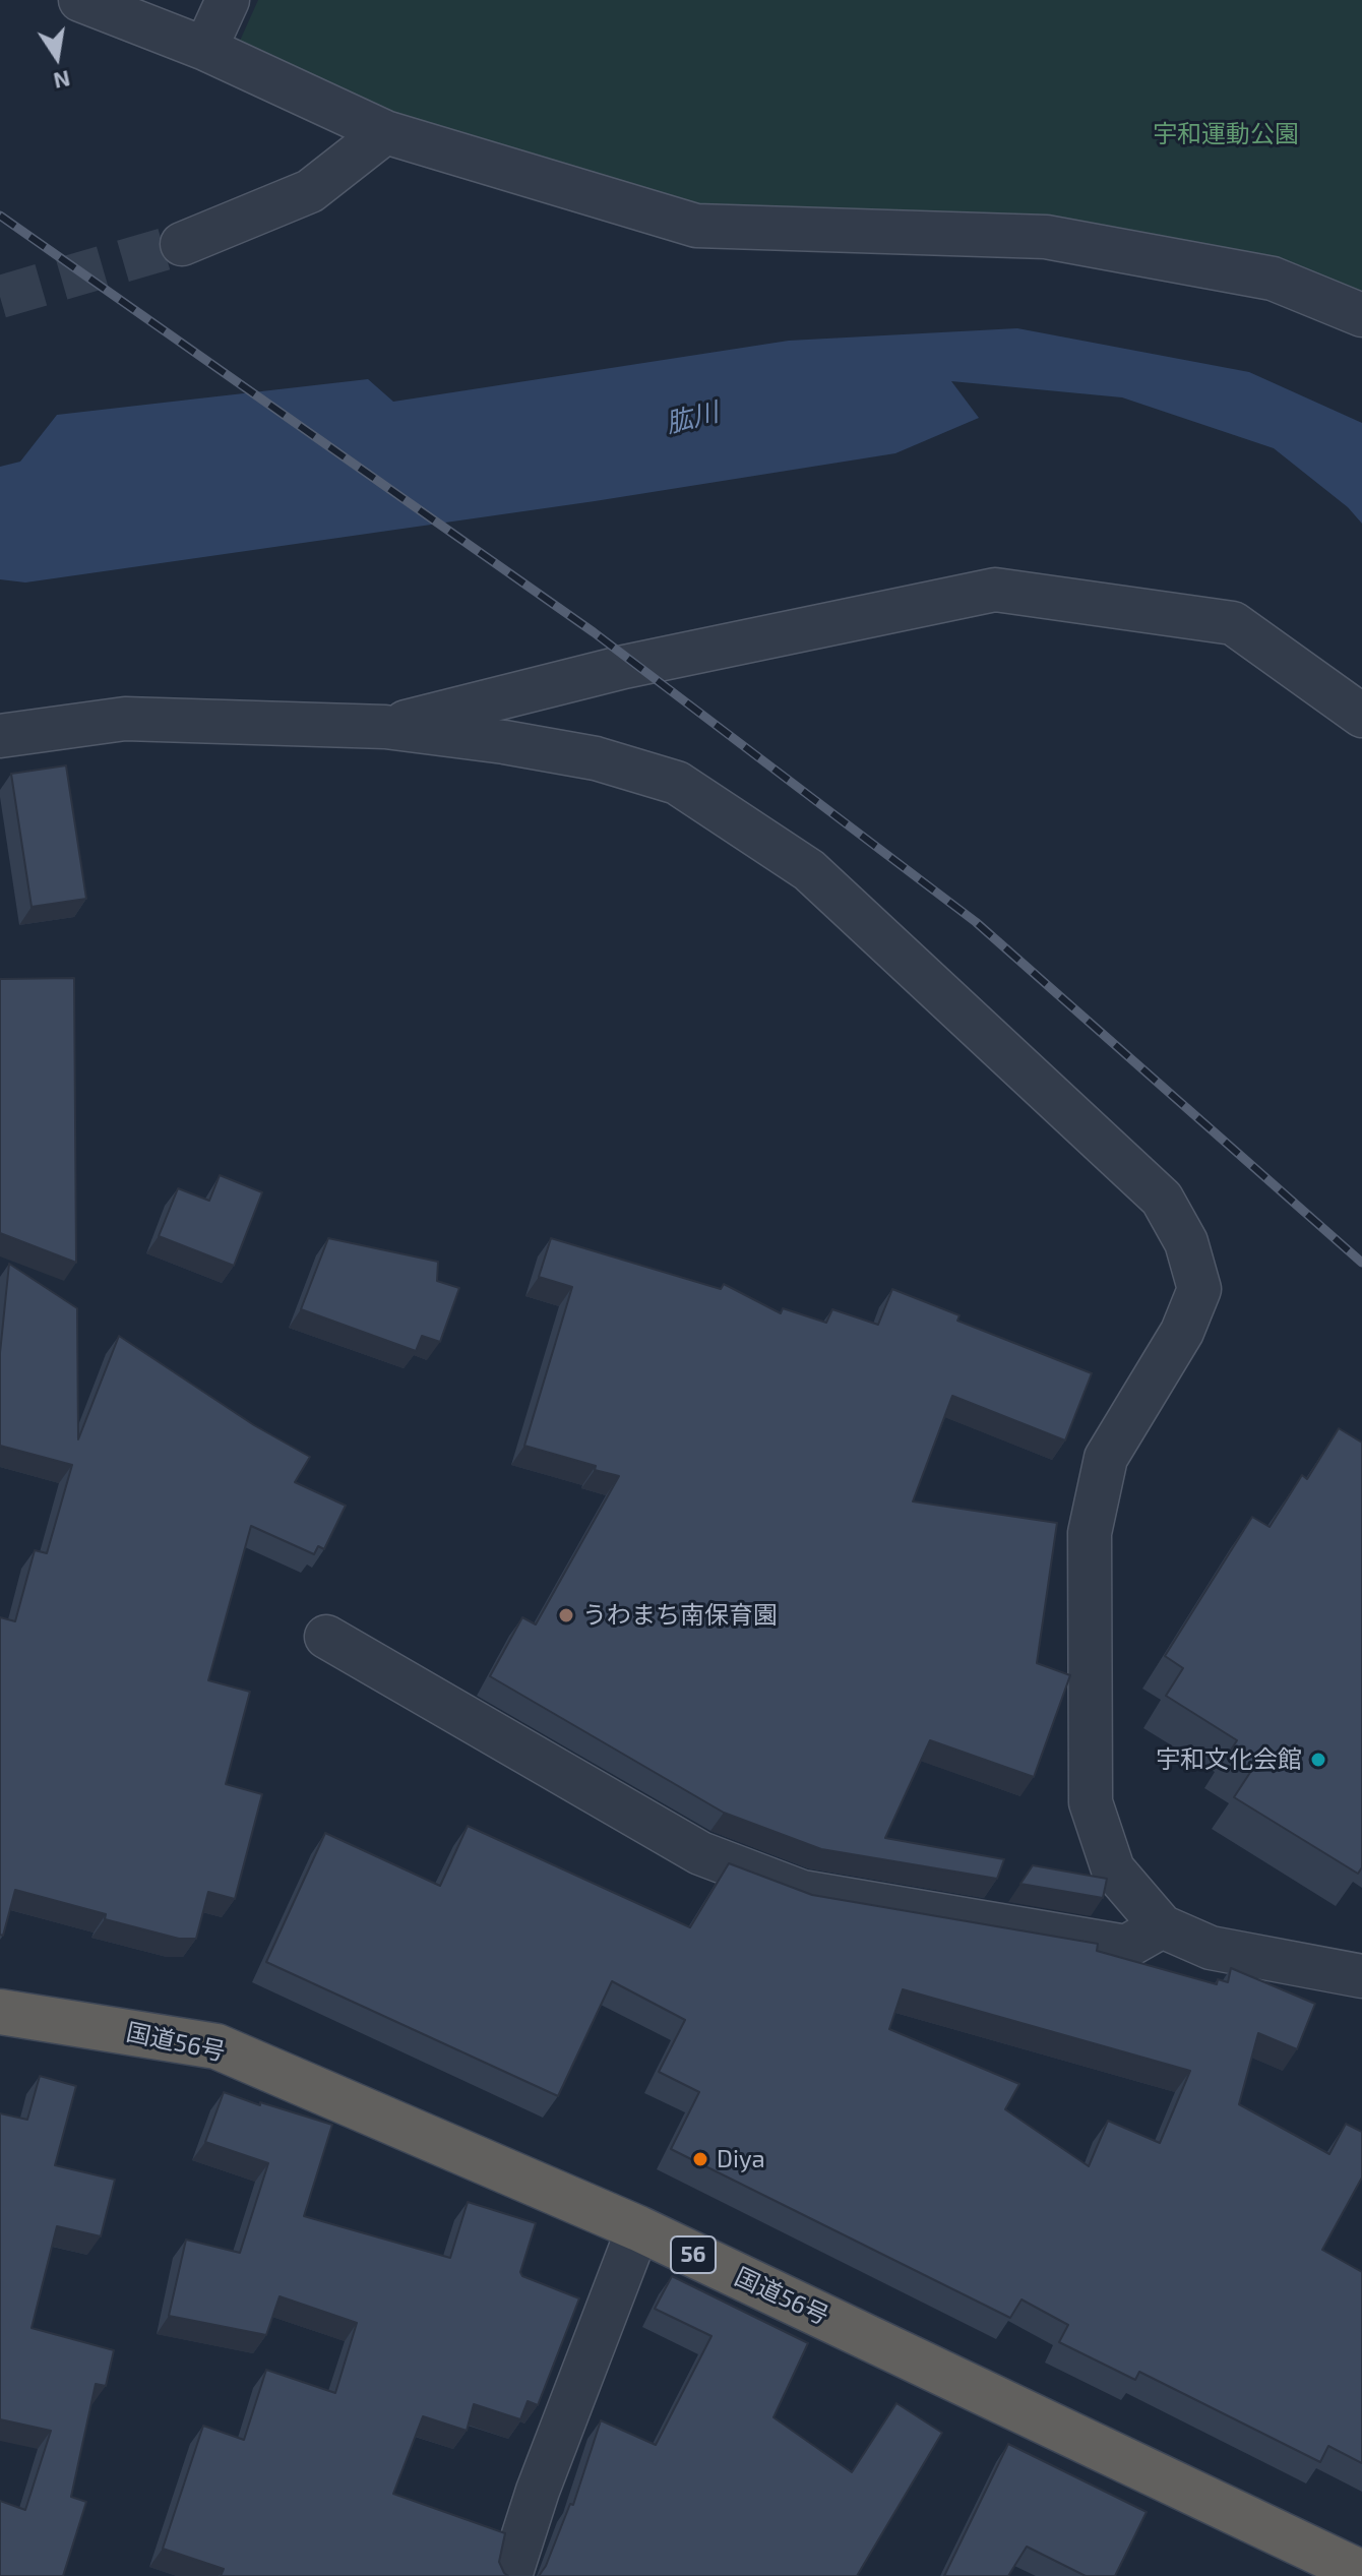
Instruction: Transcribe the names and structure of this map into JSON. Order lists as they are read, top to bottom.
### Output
{
  "streets": {
    "highway": ["国道56号", "56"]
  },
  "water": ["肱川"],
  "parks": ["宇和運動公園"],
  "places": ["うわまち南保育園", "宇和文化会館", "Diya"],
  "north": "bottom"
}
